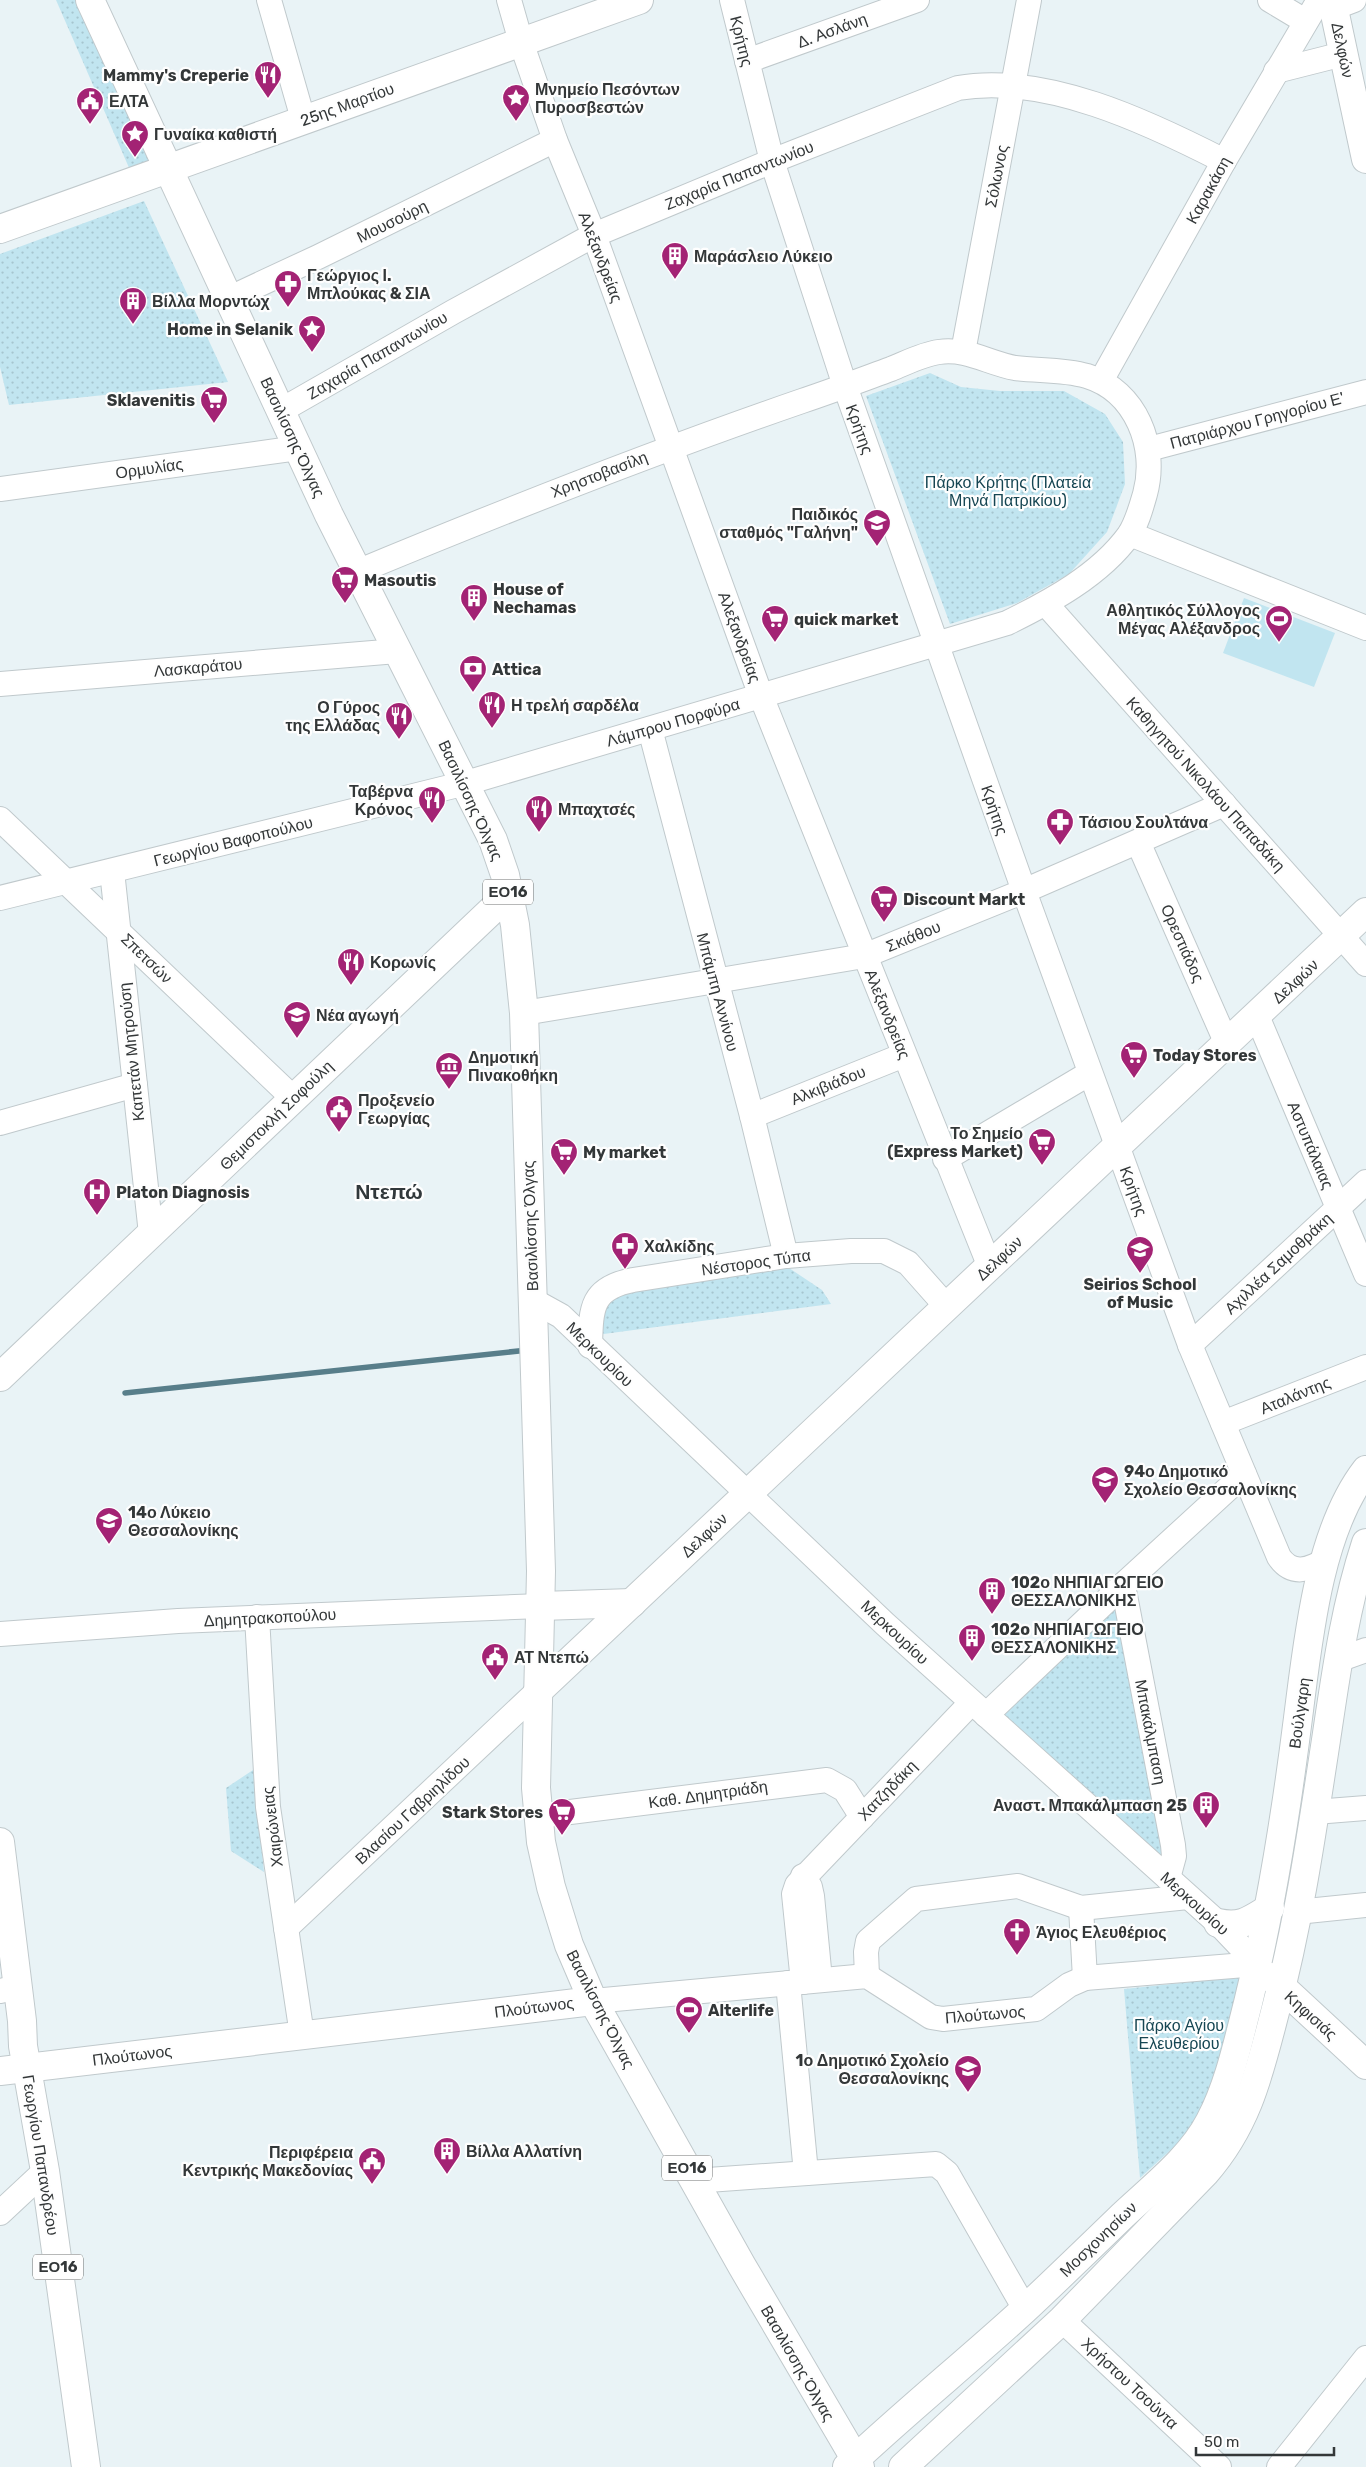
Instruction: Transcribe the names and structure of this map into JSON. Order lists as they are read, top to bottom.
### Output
{
  "streets": {
    "main road": [
      "Δελφών",
      "25ης Μαρτίου",
      "Βασιλίσσης Όλγας",
      "ΕΟ16",
      "Θεμιστοκλή Σοφούλη",
      "Βούλγαρη",
      "Πλούτωνος",
      "Κηφισιάς",
      "Γεωργίου Παπανδρέου",
      "Μοσχονησίων"
    ],
    "street": [
      "Δ. Ασλάνη",
      "Κρήτης",
      "Ζαχαρία Παπαντωνίου",
      "Σόλωνος",
      "Καρακάση",
      "Μουσούρη",
      "Αλεξανδρείας",
      "Πατριάρχου Γρηγορίου Ε'",
      "Ορμυλίας",
      "Χρηστοβασίλη",
      "Λασκαράτου",
      "Λάμπρου Πορφύρα",
      "Καθηγητού Νικολάου Παπαδάκη",
      "Γεωργίου Βαφοπούλου",
      "Σκιάθου",
      "Ορεστιάδος",
      "Σπετσών",
      "Μπάμπη Αννίνου",
      "Καπετάν Μητρούση",
      "Αλκιβιάδου",
      "Αστυπάλαιας",
      "Νέστορος Τύπα",
      "Αχιλλέα Σαμοθράκη",
      "Μερκουρίου",
      "Αταλάντης",
      "Δημητρακοπούλου",
      "Μπακάλμπαση",
      "Χατζηδάκη",
      "Καθ. Δημητριάδη",
      "Βλασίου Γαβριηλίδου",
      "Χαιρώνειας",
      "Χρήστου Τσούντα"
    ]
  },
  "crossings": [
    ["Δ. Ασλάνη", "Κρήτης"],
    ["Κρήτης", "Δελφών"],
    ["Κρήτης", "Ζαχαρία Παπαντωνίου"],
    ["Κρήτης", "Χρηστοβασίλη"],
    ["Κρήτης", "Λάμπρου Πορφύρα"],
    ["Κρήτης", "Σκιάθου"],
    ["Κρήτης", "Αχιλλέα Σαμοθράκη"],
    ["Κρήτης", "Αταλάντης"],
    ["Κρήτης", "Βούλγαρη"],
    ["Κρήτης", "Χατζηδάκη"],
    ["Δελφών", "Καρακάση"],
    ["Δελφών", "Αλεξανδρείας"],
    ["Δελφών", "Βασιλίσσης Όλγας"],
    ["Δελφών", "Καθηγητού Νικολάου Παπαδάκη"],
    ["Δελφών", "Ορεστιάδος"],
    ["Δελφών", "Αστυπάλαιας"],
    ["Δελφών", "Νέστορος Τύπα"],
    ["Δελφών", "Μερκουρίου"],
    ["Δελφών", "Βλασίου Γαβριηλίδου"],
    ["25ης Μαρτίου", "Αλεξανδρείας"],
    ["25ης Μαρτίου", "Βασιλίσσης Όλγας"],
    ["Ζαχαρία Παπαντωνίου", "Σόλωνος"],
    ["Ζαχαρία Παπαντωνίου", "Καρακάση"],
    ["Ζαχαρία Παπαντωνίου", "Αλεξανδρείας"],
    ["Ζαχαρία Παπαντωνίου", "Βασιλίσσης Όλγας"],
    ["Σόλωνος", "Χρηστοβασίλη"],
    ["Καρακάση", "Χρηστοβασίλη"],
    ["Μουσούρη", "Αλεξανδρείας"],
    ["Μουσούρη", "Βασιλίσσης Όλγας"],
    ["Αλεξανδρείας", "Χρηστοβασίλη"],
    ["Αλεξανδρείας", "Λάμπρου Πορφύρα"],
    ["Αλεξανδρείας", "Σκιάθου"],
    ["Αλεξανδρείας", "Αλκιβιάδου"],
    ["Βασιλίσσης Όλγας", "Ορμυλίας"],
    ["Βασιλίσσης Όλγας", "Χρηστοβασίλη"],
    ["Βασιλίσσης Όλγας", "Λασκαράτου"],
    ["Βασιλίσσης Όλγας", "Λάμπρου Πορφύρα"],
    ["Βασιλίσσης Όλγας", "Γεωργίου Βαφοπούλου"],
    ["Βασιλίσσης Όλγας", "Σκιάθου"],
    ["Βασιλίσσης Όλγας", "Θεμιστοκλή Σοφούλη"],
    ["Βασιλίσσης Όλγας", "Μερκουρίου"],
    ["Βασιλίσσης Όλγας", "Δημητρακοπούλου"],
    ["Βασιλίσσης Όλγας", "Καθ. Δημητριάδη"],
    ["Βασιλίσσης Όλγας", "Βλασίου Γαβριηλίδου"],
    ["Βασιλίσσης Όλγας", "Πλούτωνος"],
    ["Βασιλίσσης Όλγας", "Μοσχονησίων"],
    ["Λάμπρου Πορφύρα", "Καθηγητού Νικολάου Παπαδάκη"],
    ["Λάμπρου Πορφύρα", "Γεωργίου Βαφοπούλου"],
    ["Λάμπρου Πορφύρα", "Μπάμπη Αννίνου"],
    ["Καθηγητού Νικολάου Παπαδάκη", "Σκιάθου"],
    ["Γεωργίου Βαφοπούλου", "Σπετσών"],
    ["Γεωργίου Βαφοπούλου", "Καπετάν Μητρούση"],
    ["Σκιάθου", "Ορεστιάδος"],
    ["Σκιάθου", "Μπάμπη Αννίνου"],
    ["Σπετσών", "Καπετάν Μητρούση"],
    ["Σπετσών", "Θεμιστοκλή Σοφούλη"],
    ["Μπάμπη Αννίνου", "Αλκιβιάδου"],
    ["Μπάμπη Αννίνου", "Νέστορος Τύπα"],
    ["Καπετάν Μητρούση", "Θεμιστοκλή Σοφούλη"],
    ["Αστυπάλαιας", "Αχιλλέα Σαμοθράκη"],
    ["Νέστορος Τύπα", "Μερκουρίου"],
    ["Μερκουρίου", "Βούλγαρη"],
    ["Μερκουρίου", "Μπακάλμπαση"],
    ["Μερκουρίου", "Χατζηδάκη"],
    ["Μερκουρίου", "Πλούτωνος"],
    ["Μερκουρίου", "Κηφισιάς"],
    ["Μερκουρίου", "Μοσχονησίων"],
    ["Δημητρακοπούλου", "Χαιρώνειας"],
    ["Βούλγαρη", "Πλούτωνος"],
    ["Βούλγαρη", "Κηφισιάς"],
    ["Βούλγαρη", "Μοσχονησίων"],
    ["Μπακάλμπαση", "Χατζηδάκη"],
    ["Χατζηδάκη", "Καθ. Δημητριάδη"],
    ["Χατζηδάκη", "Πλούτωνος"],
    ["Βλασίου Γαβριηλίδου", "Χαιρώνειας"],
    ["Χαιρώνειας", "Πλούτωνος"],
    ["Πλούτωνος", "Κηφισιάς"],
    ["Πλούτωνος", "Γεωργίου Παπανδρέου"],
    ["Πλούτωνος", "Μοσχονησίων"],
    ["Κηφισιάς", "Μοσχονησίων"],
    ["Μοσχονησίων", "Χρήστου Τσούντα"]
  ],
  "districts": ["Ντεπώ"],
  "parks": ["Πάρκο Κρήτης (Πλατεία Μηνά Πατρικίου)", "Πάρκο Αγίου Ελευθερίου"],
  "places": {
    "restaurant": [
      "Mammy's Creperie",
      "Η τρελή σαρδέλα",
      "Ο Γύρος της Ελλάδας",
      "Ταβέρνα Κρόνος",
      "Μπαχτσές",
      "Κορωνίς"
    ],
    "place": ["Μνημείο Πεσόντων Πυροσβεστών", "Γυναίκα καθιστή", "Home in Selanik"],
    "public building": [
      "ΕΛΤΑ",
      "Προξενείο Γεωργίας",
      "ΑΤ Ντεπώ",
      "Περιφέρεια Κεντρικής Μακεδονίας"
    ],
    "building": [
      "Μαράσλειο Λύκειο",
      "Βίλλα Μορντώχ",
      "House of Nechamas",
      "102ο ΝΗΠΙΑΓΩΓΕΙΟ ΘΕΣΣΑΛΟΝΙΚΗΣ",
      "102o ΝΗΠΙΑΓΩΓΕΙΟ ΘΕΣΣΑΛΟΝΙΚΗΣ",
      "Αναστ. Μπακάλμπαση 25",
      "Βίλλα Αλλατίνη"
    ],
    "pharmacy": ["Γεώργιος Ι. Μπλούκας & ΣΙΑ", "Τάσιου Σουλτάνα", "Χαλκίδης"],
    "supermarket": [
      "Sklavenitis",
      "Masoutis",
      "quick market",
      "Discount Markt",
      "Today Stores",
      "Το Σημείο (Express Market)",
      "My market",
      "Stark Stores"
    ],
    "school or university": [
      "Παιδικός σταθμός \"Γαλήνη\"",
      "Νέα αγωγή",
      "Seirios School of Music",
      "94ο Δημοτικό Σχολείο Θεσσαλονίκης",
      "14ο Λύκειο Θεσσαλονίκης",
      "1ο Δημοτικό Σχολείο Θεσσαλονίκης"
    ],
    "sports": ["Αθλητικός Σύλλογος Μέγας Αλέξανδρος", "Alterlife"],
    "bank": ["Attica"],
    "museum": ["Δημοτική Πινακοθήκη"],
    "hospital": ["Platon Diagnosis"],
    "church": ["Άγιος Ελευθέριος"]
  },
  "scale_bar": "50 m"
}
